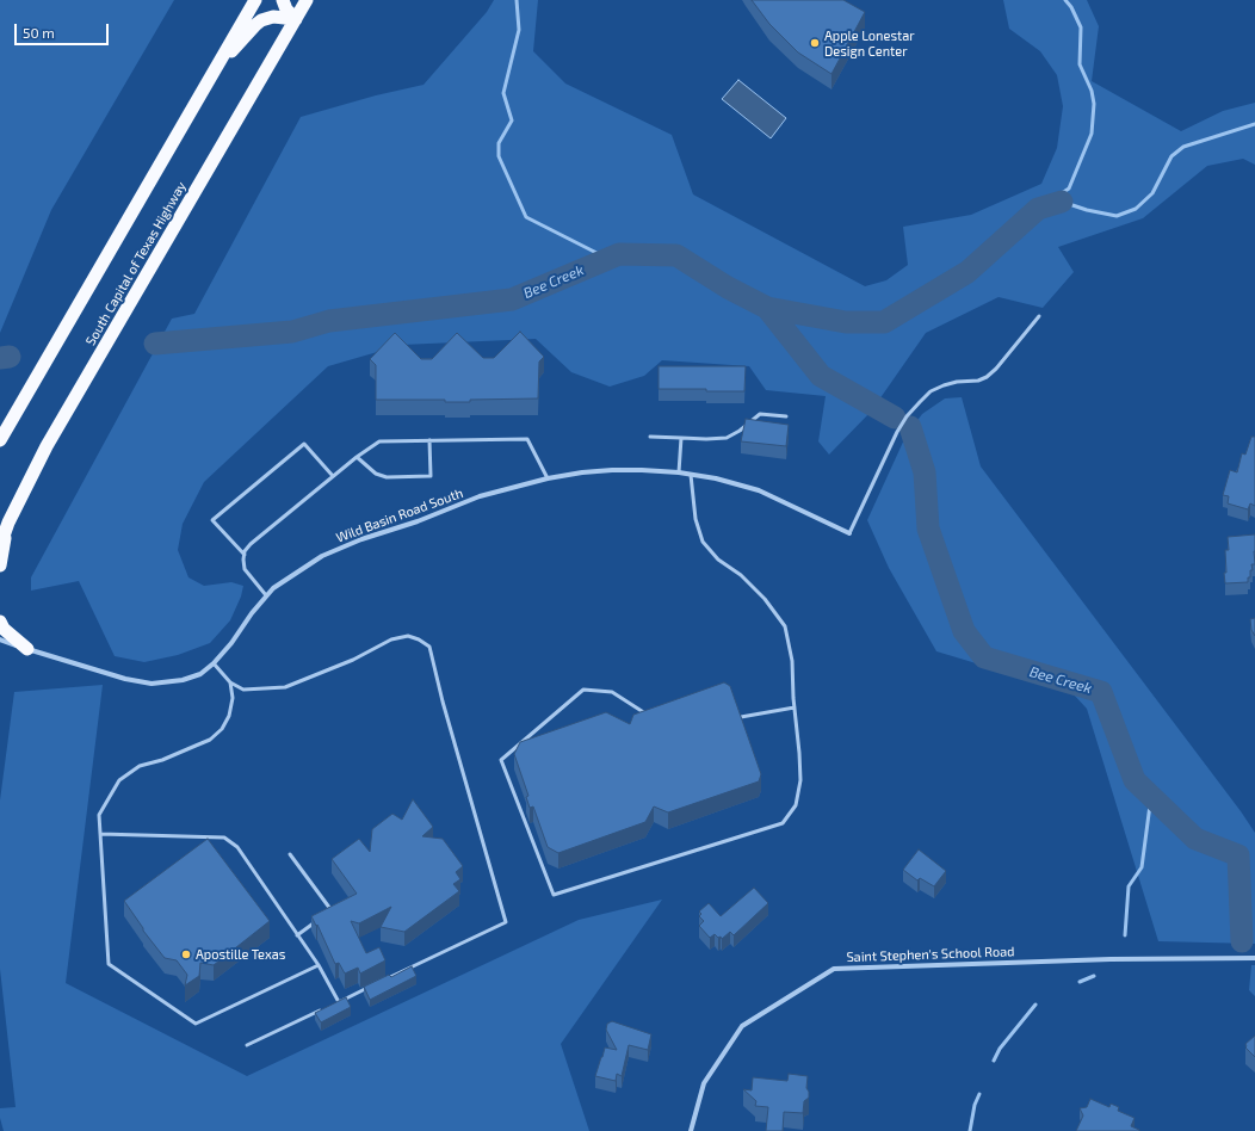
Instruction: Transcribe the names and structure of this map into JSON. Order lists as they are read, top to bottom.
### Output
{
  "streets": {
    "highway": ["South Capital of Texas Highway"],
    "street": ["Wild Basin Road South", "Saint Stephen's School Road"]
  },
  "water": ["Bee Creek"],
  "places": ["Apple Lonestar Design Center", "Apostille Texas"],
  "scale_bar": "50 m"
}
